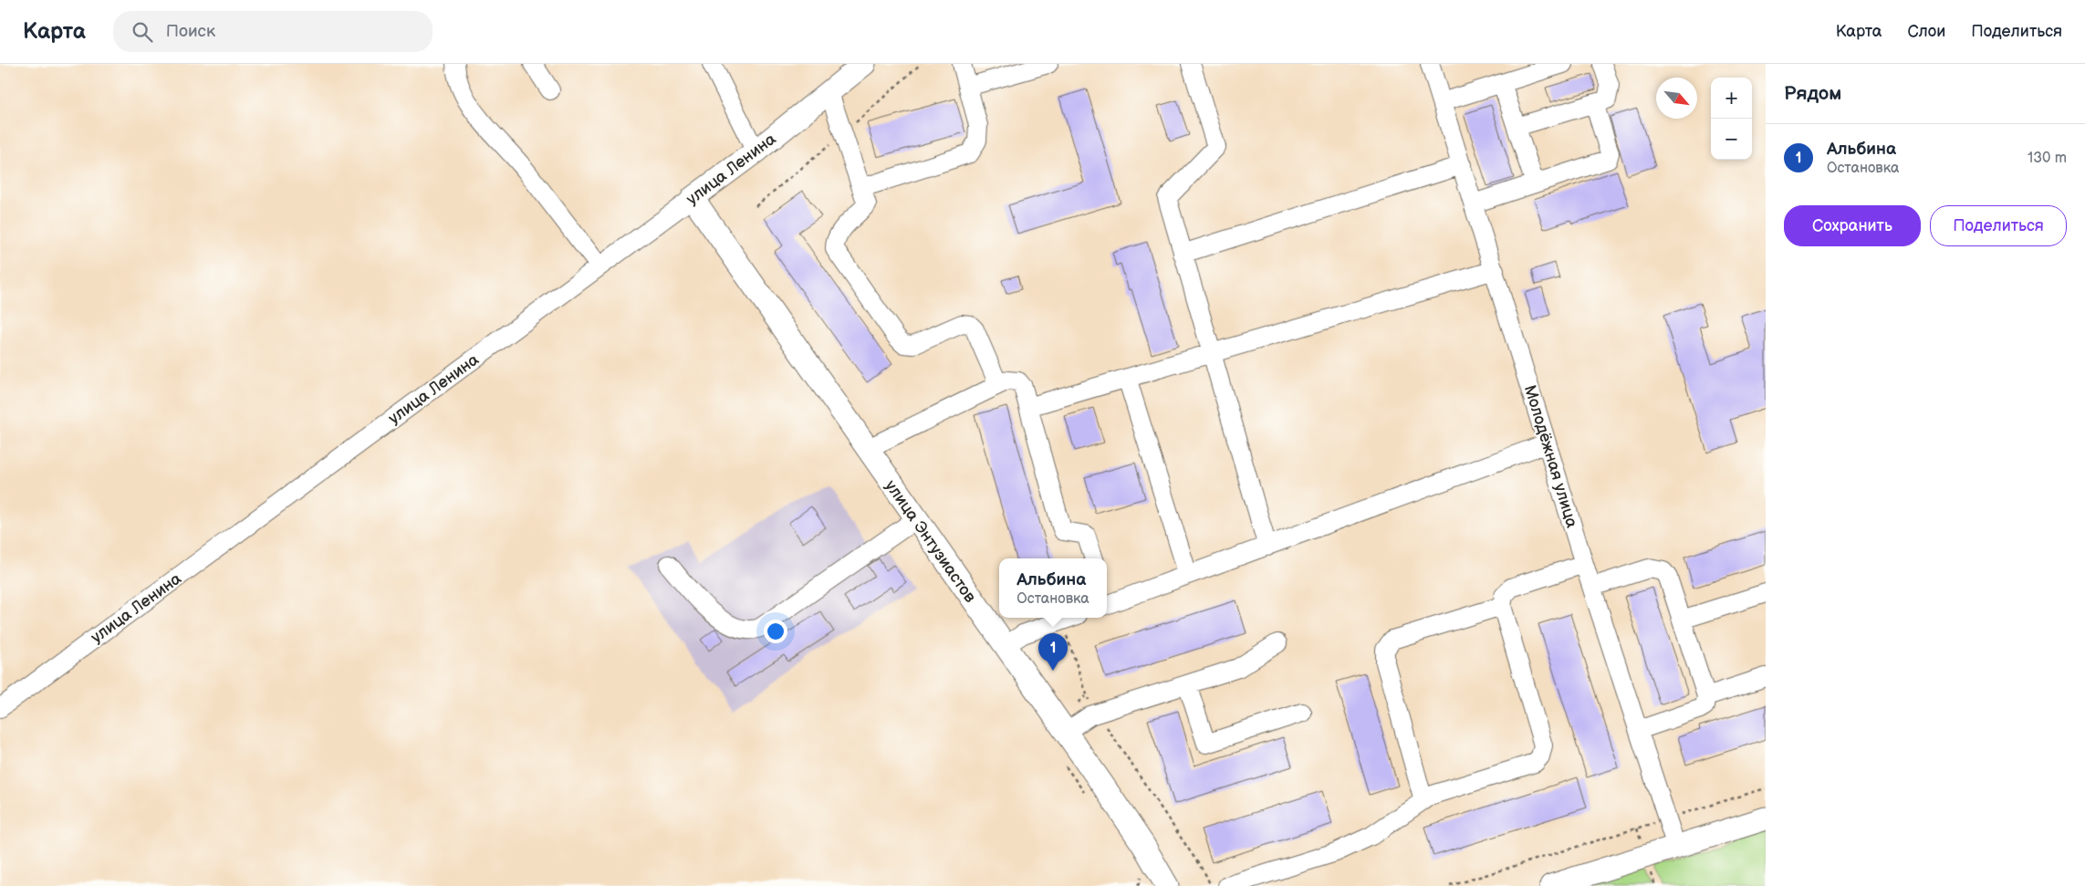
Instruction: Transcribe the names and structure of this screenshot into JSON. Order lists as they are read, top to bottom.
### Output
{
  "streets": {
    "main road": ["улица Ленина", "улица Энтузиастов"],
    "street": ["Молодёжная улица"]
  },
  "crossings": [
    ["улица Ленина", "улица Энтузиастов"]
  ],
  "north": "bottom right",
  "page": {
    "header": "Карта",
    "search": "Поиск",
    "nav": ["Карта", "Слои", "Поделиться"],
    "heading": "Рядом",
    "map_buttons": ["+", "−"],
    "list": [
      {
        "mark": "1",
        "name": "Альбина",
        "note": "Остановка",
        "value": "130 m"
      }
    ],
    "buttons": ["Сохранить", "Поделиться"],
    "popup": ["Альбина", "Остановка"],
    "pins": "1"
  }
}
